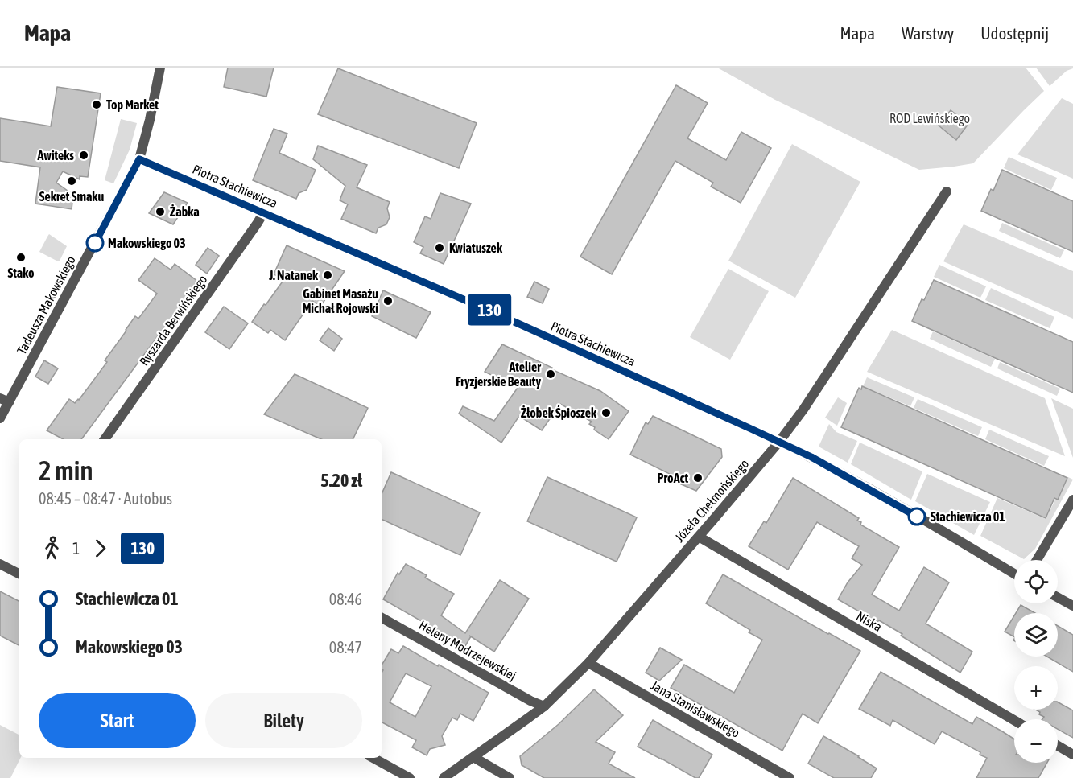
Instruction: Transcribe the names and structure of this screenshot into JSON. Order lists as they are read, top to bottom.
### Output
{
  "streets": {
    "street": [
      "Piotra Stachiewicza",
      "Tadeusza Makowskiego",
      "Ryszarda Berwińskiego",
      "Józefa Chełmońskiego",
      "Niska",
      "Heleny Modrzejewskiej",
      "Jana Stanisławskiego"
    ]
  },
  "crossings": [
    ["Piotra Stachiewicza", "Tadeusza Makowskiego"],
    ["Piotra Stachiewicza", "Ryszarda Berwińskiego"],
    ["Piotra Stachiewicza", "Józefa Chełmońskiego"],
    ["Józefa Chełmońskiego", "Niska"],
    ["Józefa Chełmońskiego", "Heleny Modrzejewskiej"],
    ["Józefa Chełmońskiego", "Jana Stanisławskiego"]
  ],
  "parks": ["ROD Lewińskiego"],
  "places": [
    "Top Market",
    "Awiteks",
    "Sekret Smaku",
    "Żabka",
    "Makowskiego 03",
    "Kwiatuszek",
    "Stako",
    "J. Natanek",
    "Gabinet Masażu Michał Rojowski",
    "Atelier Fryzjerskie Beauty",
    "Żłobek Śpioszek",
    "ProAct",
    "Stachiewicza 01"
  ],
  "lines": ["bus line 130"],
  "page": {
    "header": "Mapa",
    "nav": ["Mapa", "Warstwy", "Udostępnij"],
    "on_map": "130",
    "heading": ["2 min", "08:45 – 08:47 · Autobus", "5.20 zł"],
    "legs": ["1", "130"],
    "map_buttons": ["+", "−"],
    "list": [
      {
        "name": "Stachiewicza 01",
        "value": "08:46"
      },
      {
        "name": "Makowskiego 03",
        "value": "08:47"
      }
    ],
    "buttons": ["Start", "Bilety"]
  }
}
